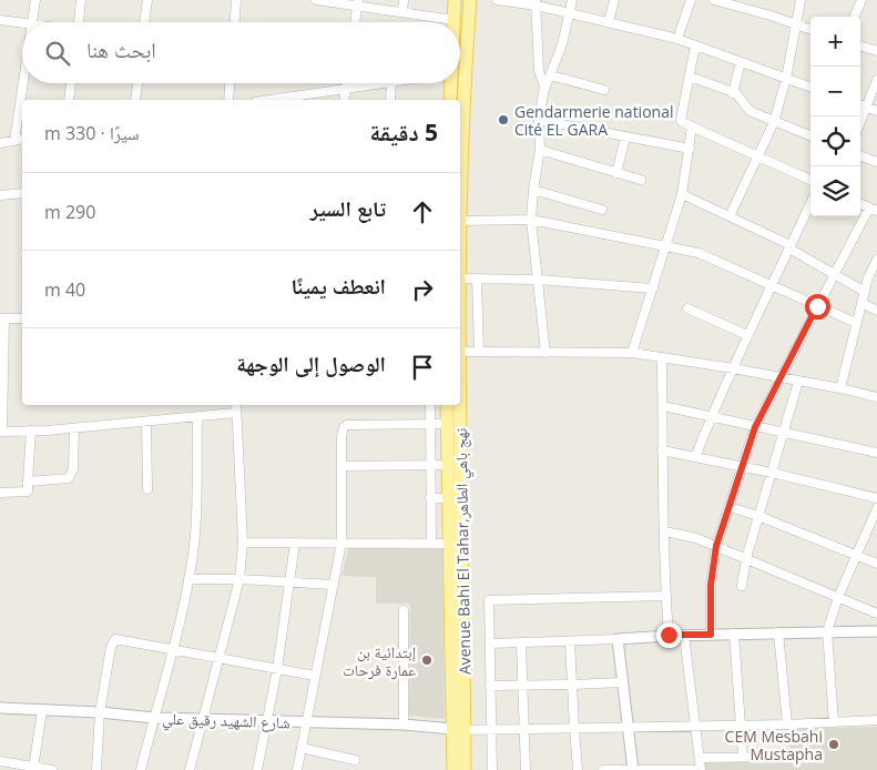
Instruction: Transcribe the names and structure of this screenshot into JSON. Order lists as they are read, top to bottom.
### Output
{
  "streets": {
    "main road": ["Avenue Bahi El Tahar,نهج باهي الطاهر"],
    "street": ["شارع الشهيد رقيق علي"]
  },
  "crossings": [
    ["Avenue Bahi El Tahar,نهج باهي الطاهر", "شارع الشهيد رقيق علي"]
  ],
  "places": ["Gendarmerie national Cité EL GARA", "إبتدائية بن عمارة فرحات", "CEM Mesbahi Mustapha"],
  "page": {
    "map_buttons": ["+", "−"],
    "search": "ابحث هنا",
    "heading": ["5 دقيقة", "سيرًا · 330 m"],
    "list": [
      ["تابع السير", "290 m"],
      ["انعطف يمينًا", "40 m"],
      "الوصول إلى الوجهة"
    ]
  }
}
